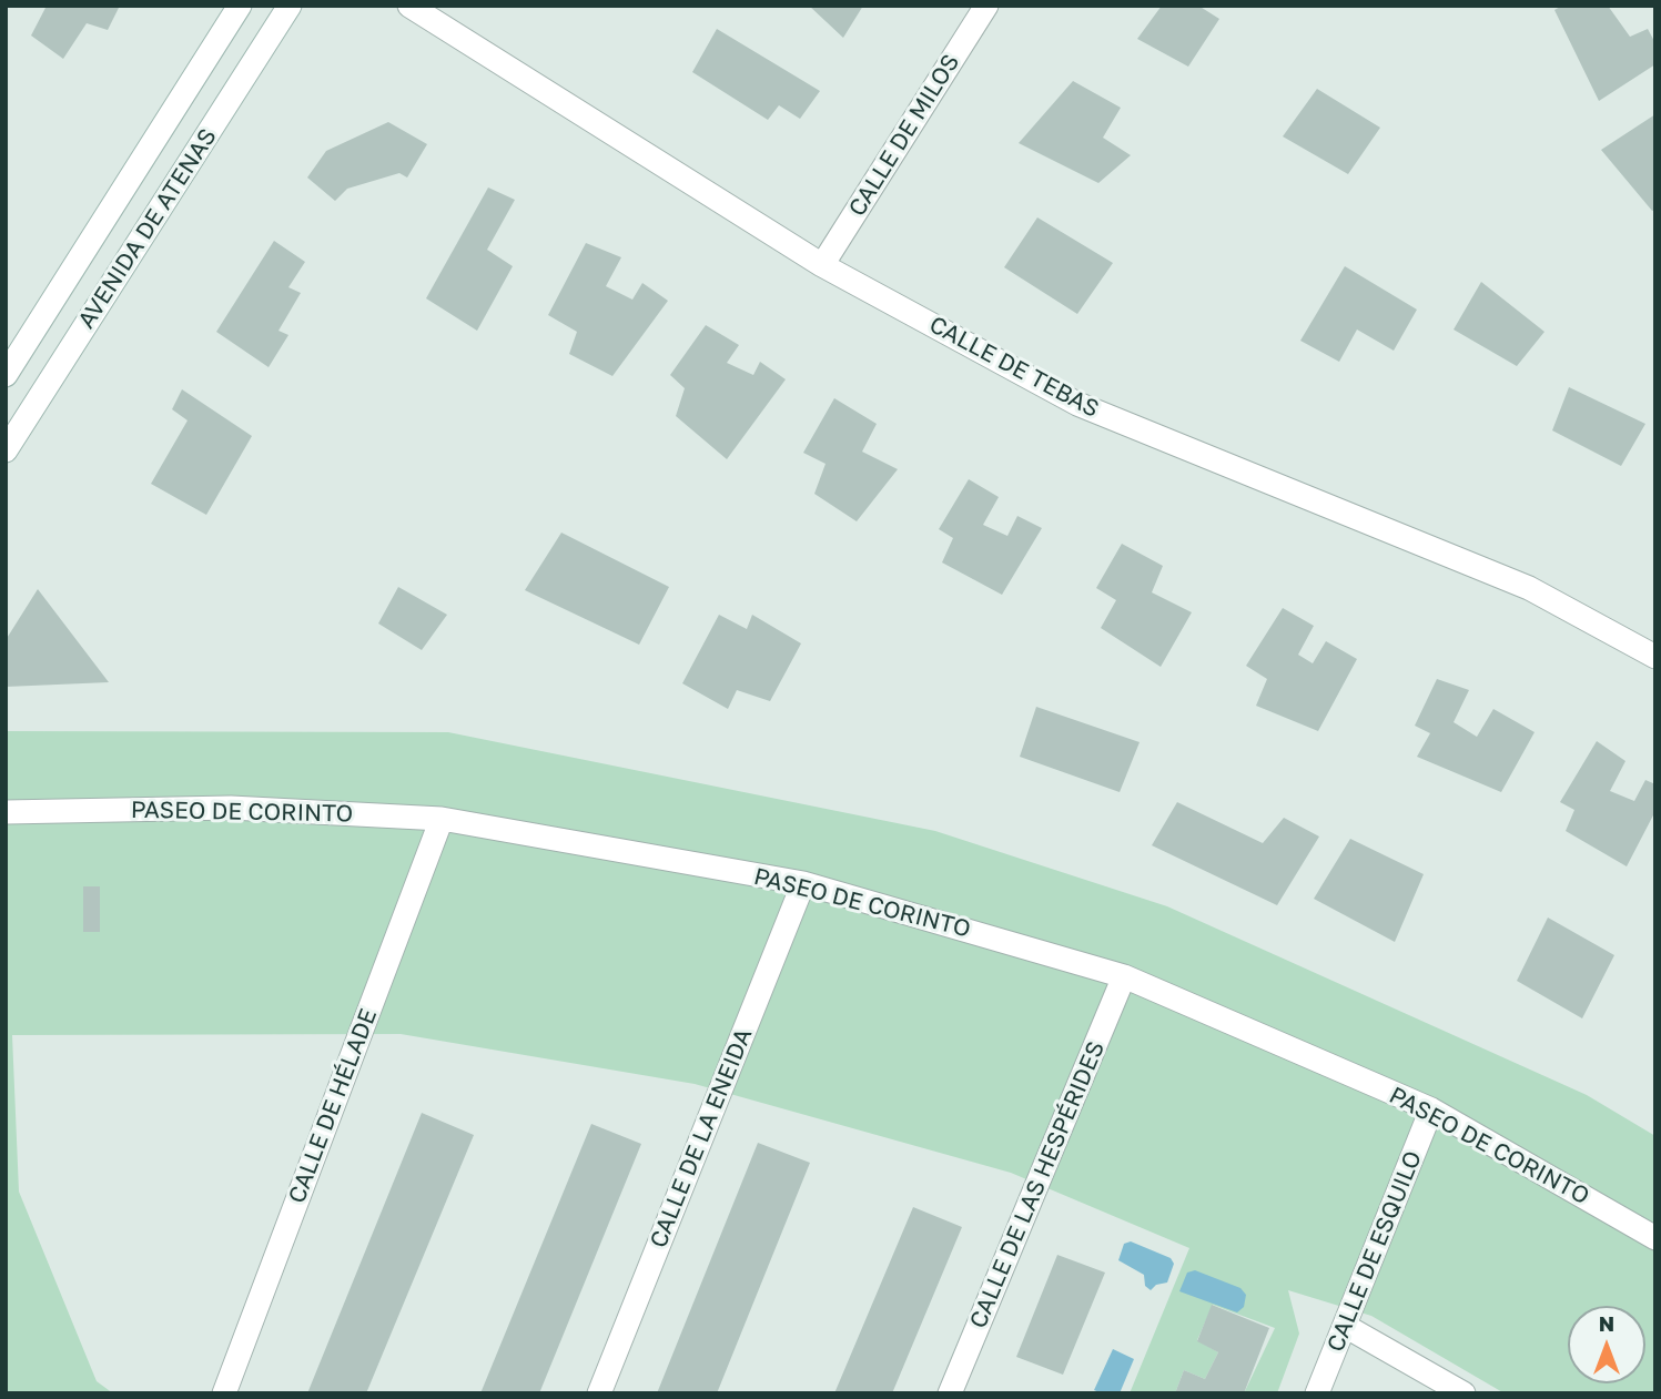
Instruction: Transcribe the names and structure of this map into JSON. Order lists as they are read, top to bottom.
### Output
{
  "streets": {
    "street": [
      "CALLE DE MILOS",
      "AVENIDA DE ATENAS",
      "CALLE DE TEBAS",
      "PASEO DE CORINTO",
      "CALLE DE HÉLADE",
      "CALLE DE LA ENEIDA",
      "CALLE DE LAS HESPÉRIDES",
      "CALLE DE ESQUILO"
    ]
  },
  "crossings": [
    ["CALLE DE MILOS", "CALLE DE TEBAS"],
    ["PASEO DE CORINTO", "CALLE DE HÉLADE"],
    ["PASEO DE CORINTO", "CALLE DE LA ENEIDA"],
    ["PASEO DE CORINTO", "CALLE DE LAS HESPÉRIDES"],
    ["PASEO DE CORINTO", "CALLE DE ESQUILO"]
  ],
  "north": "top"
}
